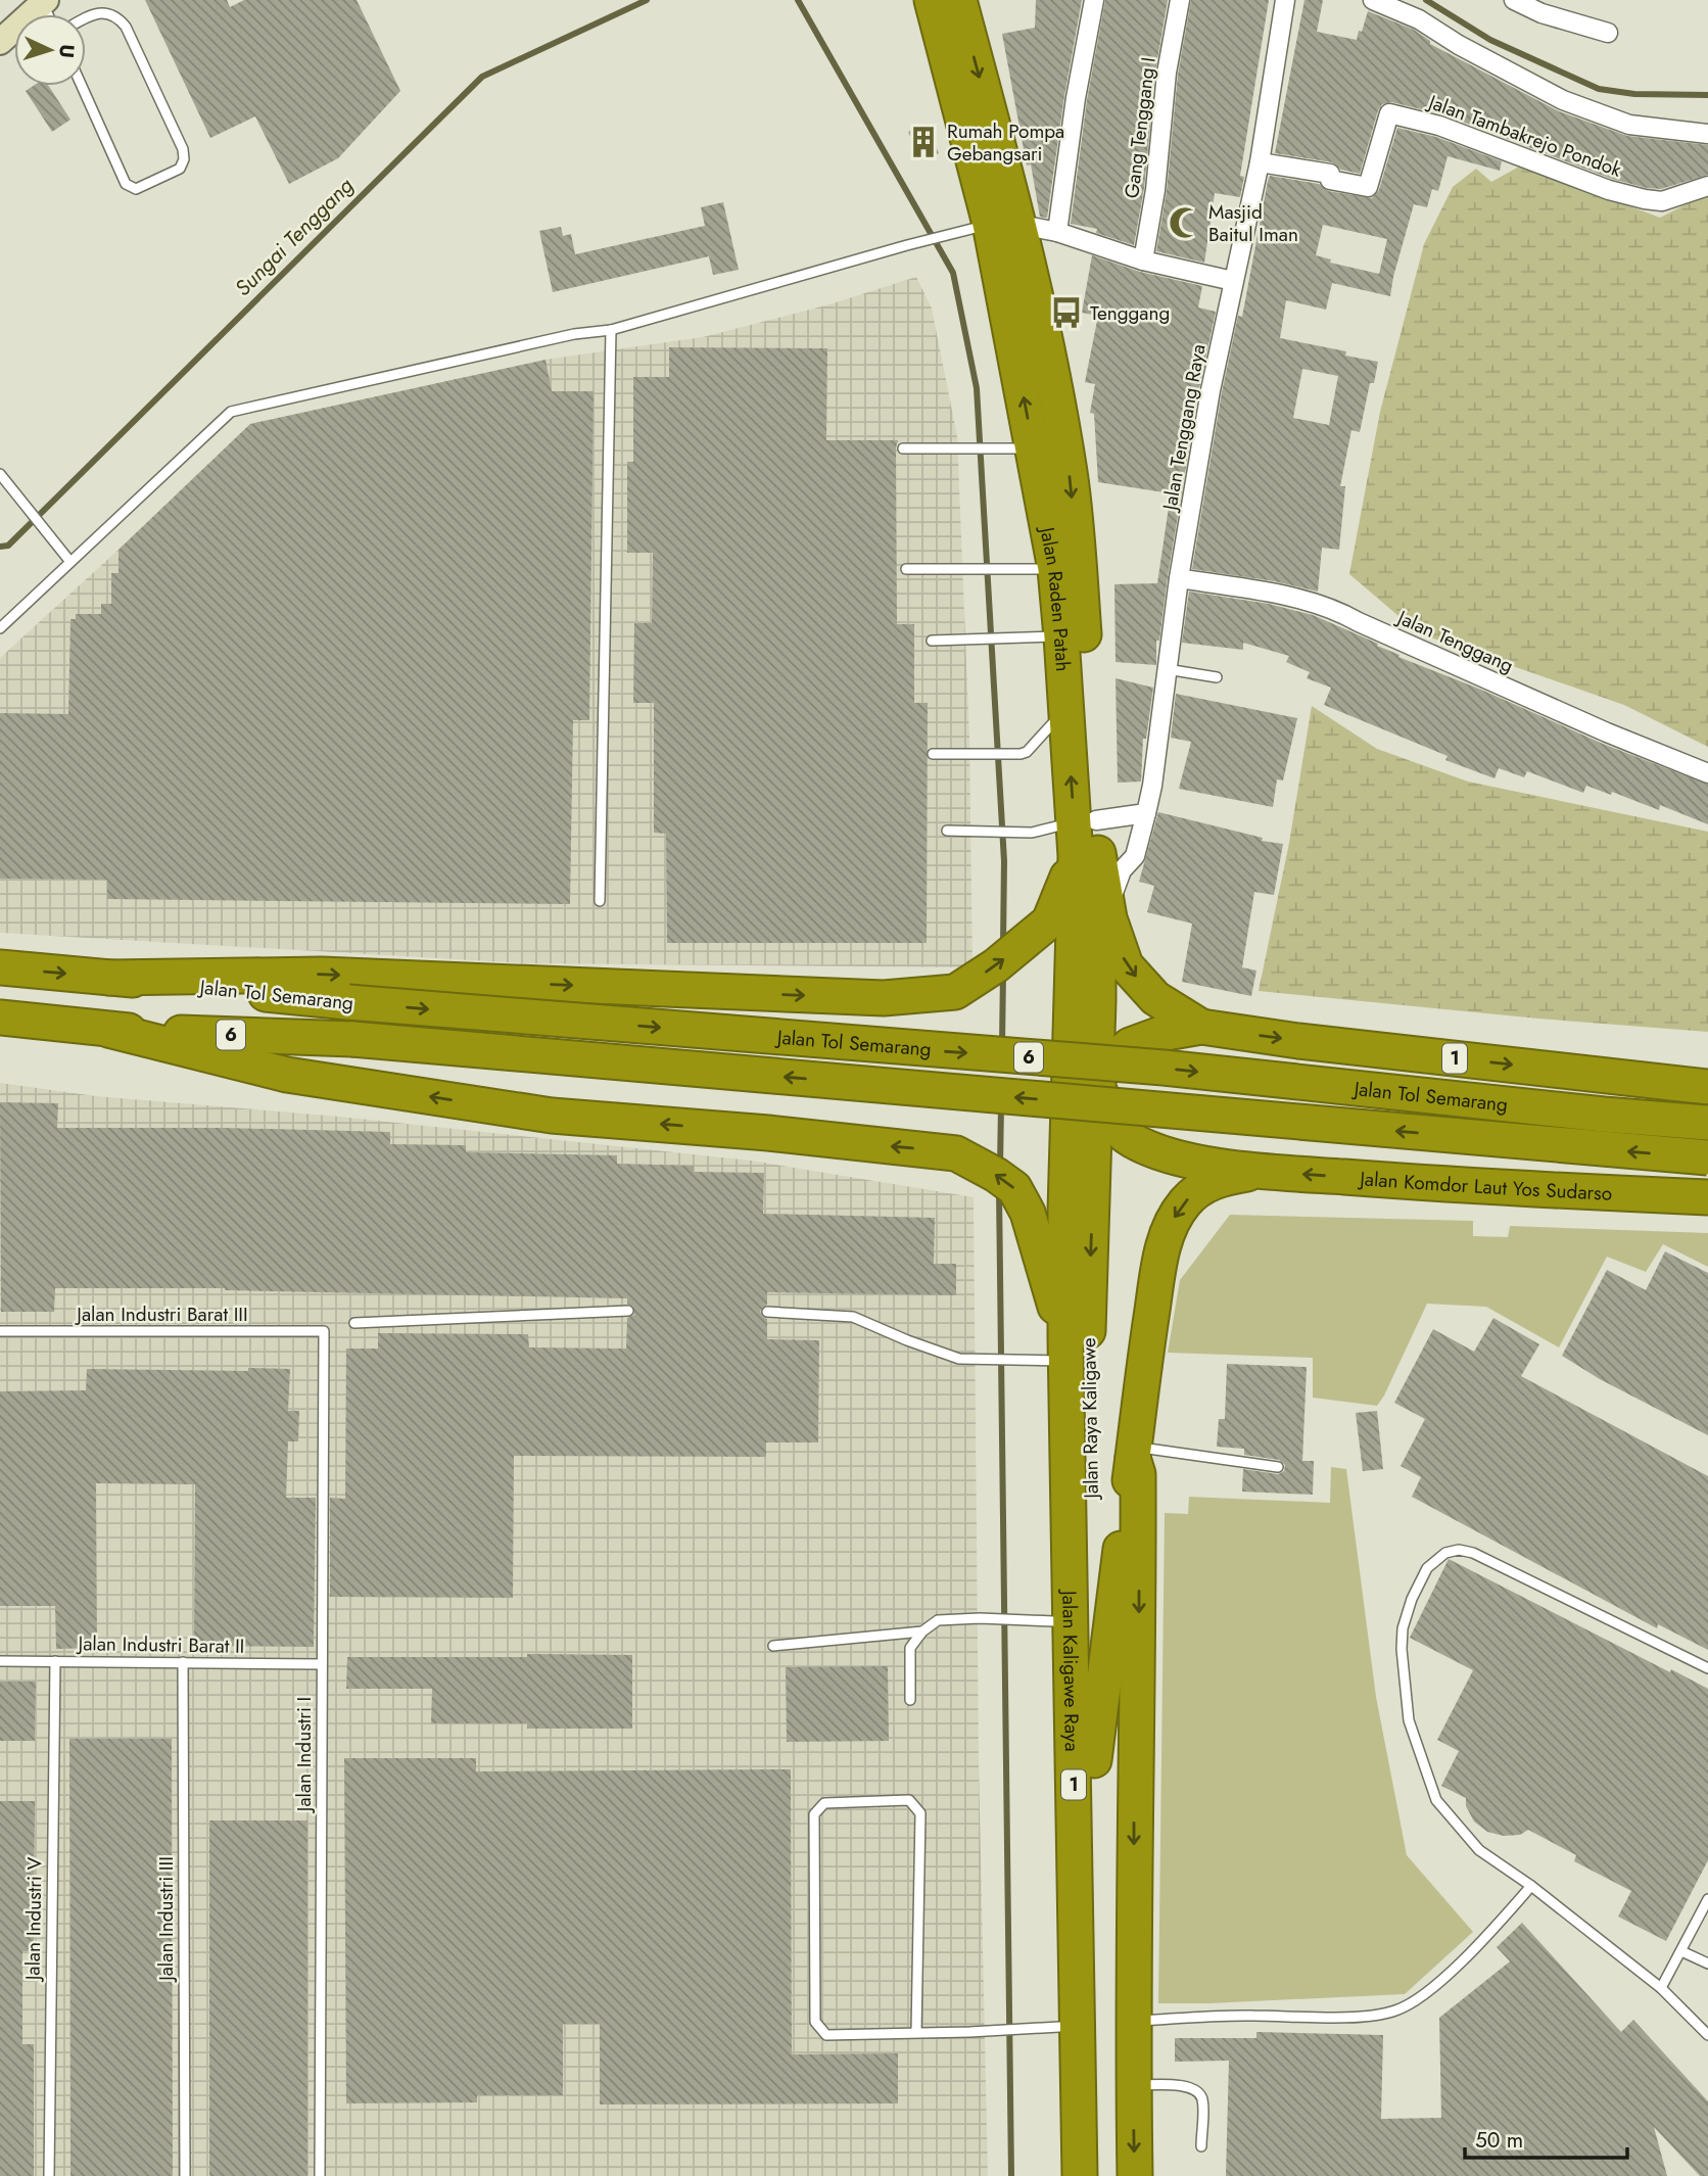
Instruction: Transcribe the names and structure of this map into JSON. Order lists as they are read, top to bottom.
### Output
{
  "streets": {
    "highway": [
      "Jalan Raden Patah",
      "Jalan Tol Semarang",
      "6",
      "1",
      "Jalan Komdor Laut Yos Sudarso",
      "Jalan Raya Kaligawe",
      "Jalan Kaligawe Raya"
    ],
    "street": [
      "Gang Tenggang I",
      "Jalan Tambakrejo Pondok",
      "Jalan Tenggang Raya",
      "Jalan Tenggang"
    ],
    "lane": [
      "Jalan Industri Barat III",
      "Jalan Industri Barat II",
      "Jalan Industri I",
      "Jalan Industri V",
      "Jalan Industri III"
    ]
  },
  "crossings": [
    ["Jalan Tambakrejo Pondok", "Jalan Tenggang Raya"],
    ["Jalan Tenggang Raya", "Jalan Tenggang"],
    ["Jalan Raden Patah", "1"],
    ["Jalan Raden Patah", "Jalan Raya Kaligawe"],
    ["Jalan Raden Patah", "Jalan Kaligawe Raya"],
    ["1", "Jalan Komdor Laut Yos Sudarso"],
    ["1", "Jalan Raya Kaligawe"],
    ["1", "Jalan Kaligawe Raya"],
    ["Jalan Industri Barat III", "Jalan Industri I"],
    ["Jalan Raya Kaligawe", "Jalan Kaligawe Raya"],
    ["Jalan Industri Barat II", "Jalan Industri I"],
    ["Jalan Industri Barat II", "Jalan Industri V"],
    ["Jalan Industri Barat II", "Jalan Industri III"]
  ],
  "water": ["Sungai Tenggang"],
  "places": {
    "building": ["Rumah Pompa Gebangsari"],
    "mosque": ["Masjid Baitul Iman"],
    "bus stop": ["Tenggang"]
  },
  "scale_bar": "50 m",
  "north": "right"
}
